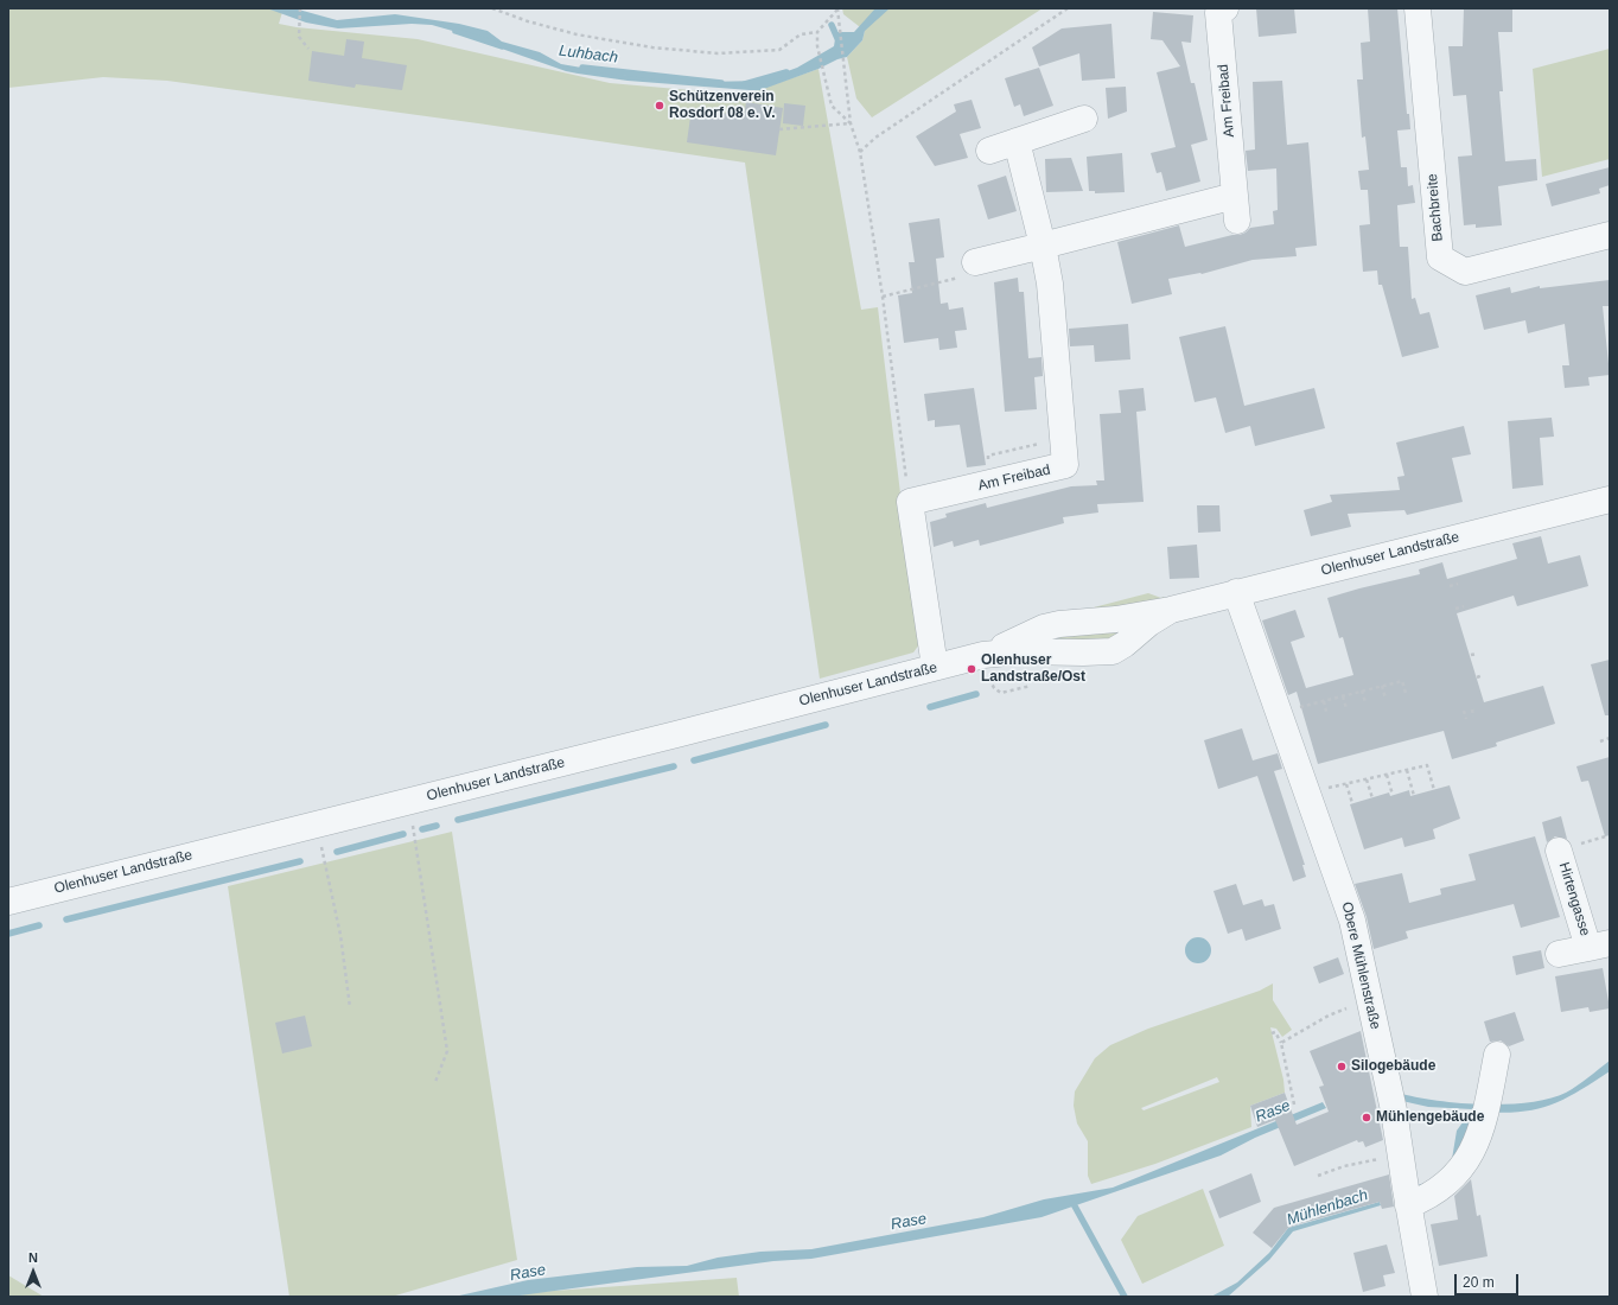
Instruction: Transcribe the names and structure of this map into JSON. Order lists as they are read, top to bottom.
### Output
{
  "streets": {
    "street": [
      "Am Freibad",
      "Bachbreite",
      "Olenhuser Landstraße",
      "Hirtengasse",
      "Obere Mühlenstraße"
    ]
  },
  "crossings": [
    ["Olenhuser Landstraße", "Obere Mühlenstraße"]
  ],
  "water": ["Luhbach", "Rase", "Mühlenbach"],
  "places": [
    "Schützenverein Rosdorf 08 e. V.",
    "Olenhuser Landstraße/Ost",
    "Silogebäude",
    "Mühlengebäude"
  ],
  "scale_bar": "20 m",
  "north": "top"
}
